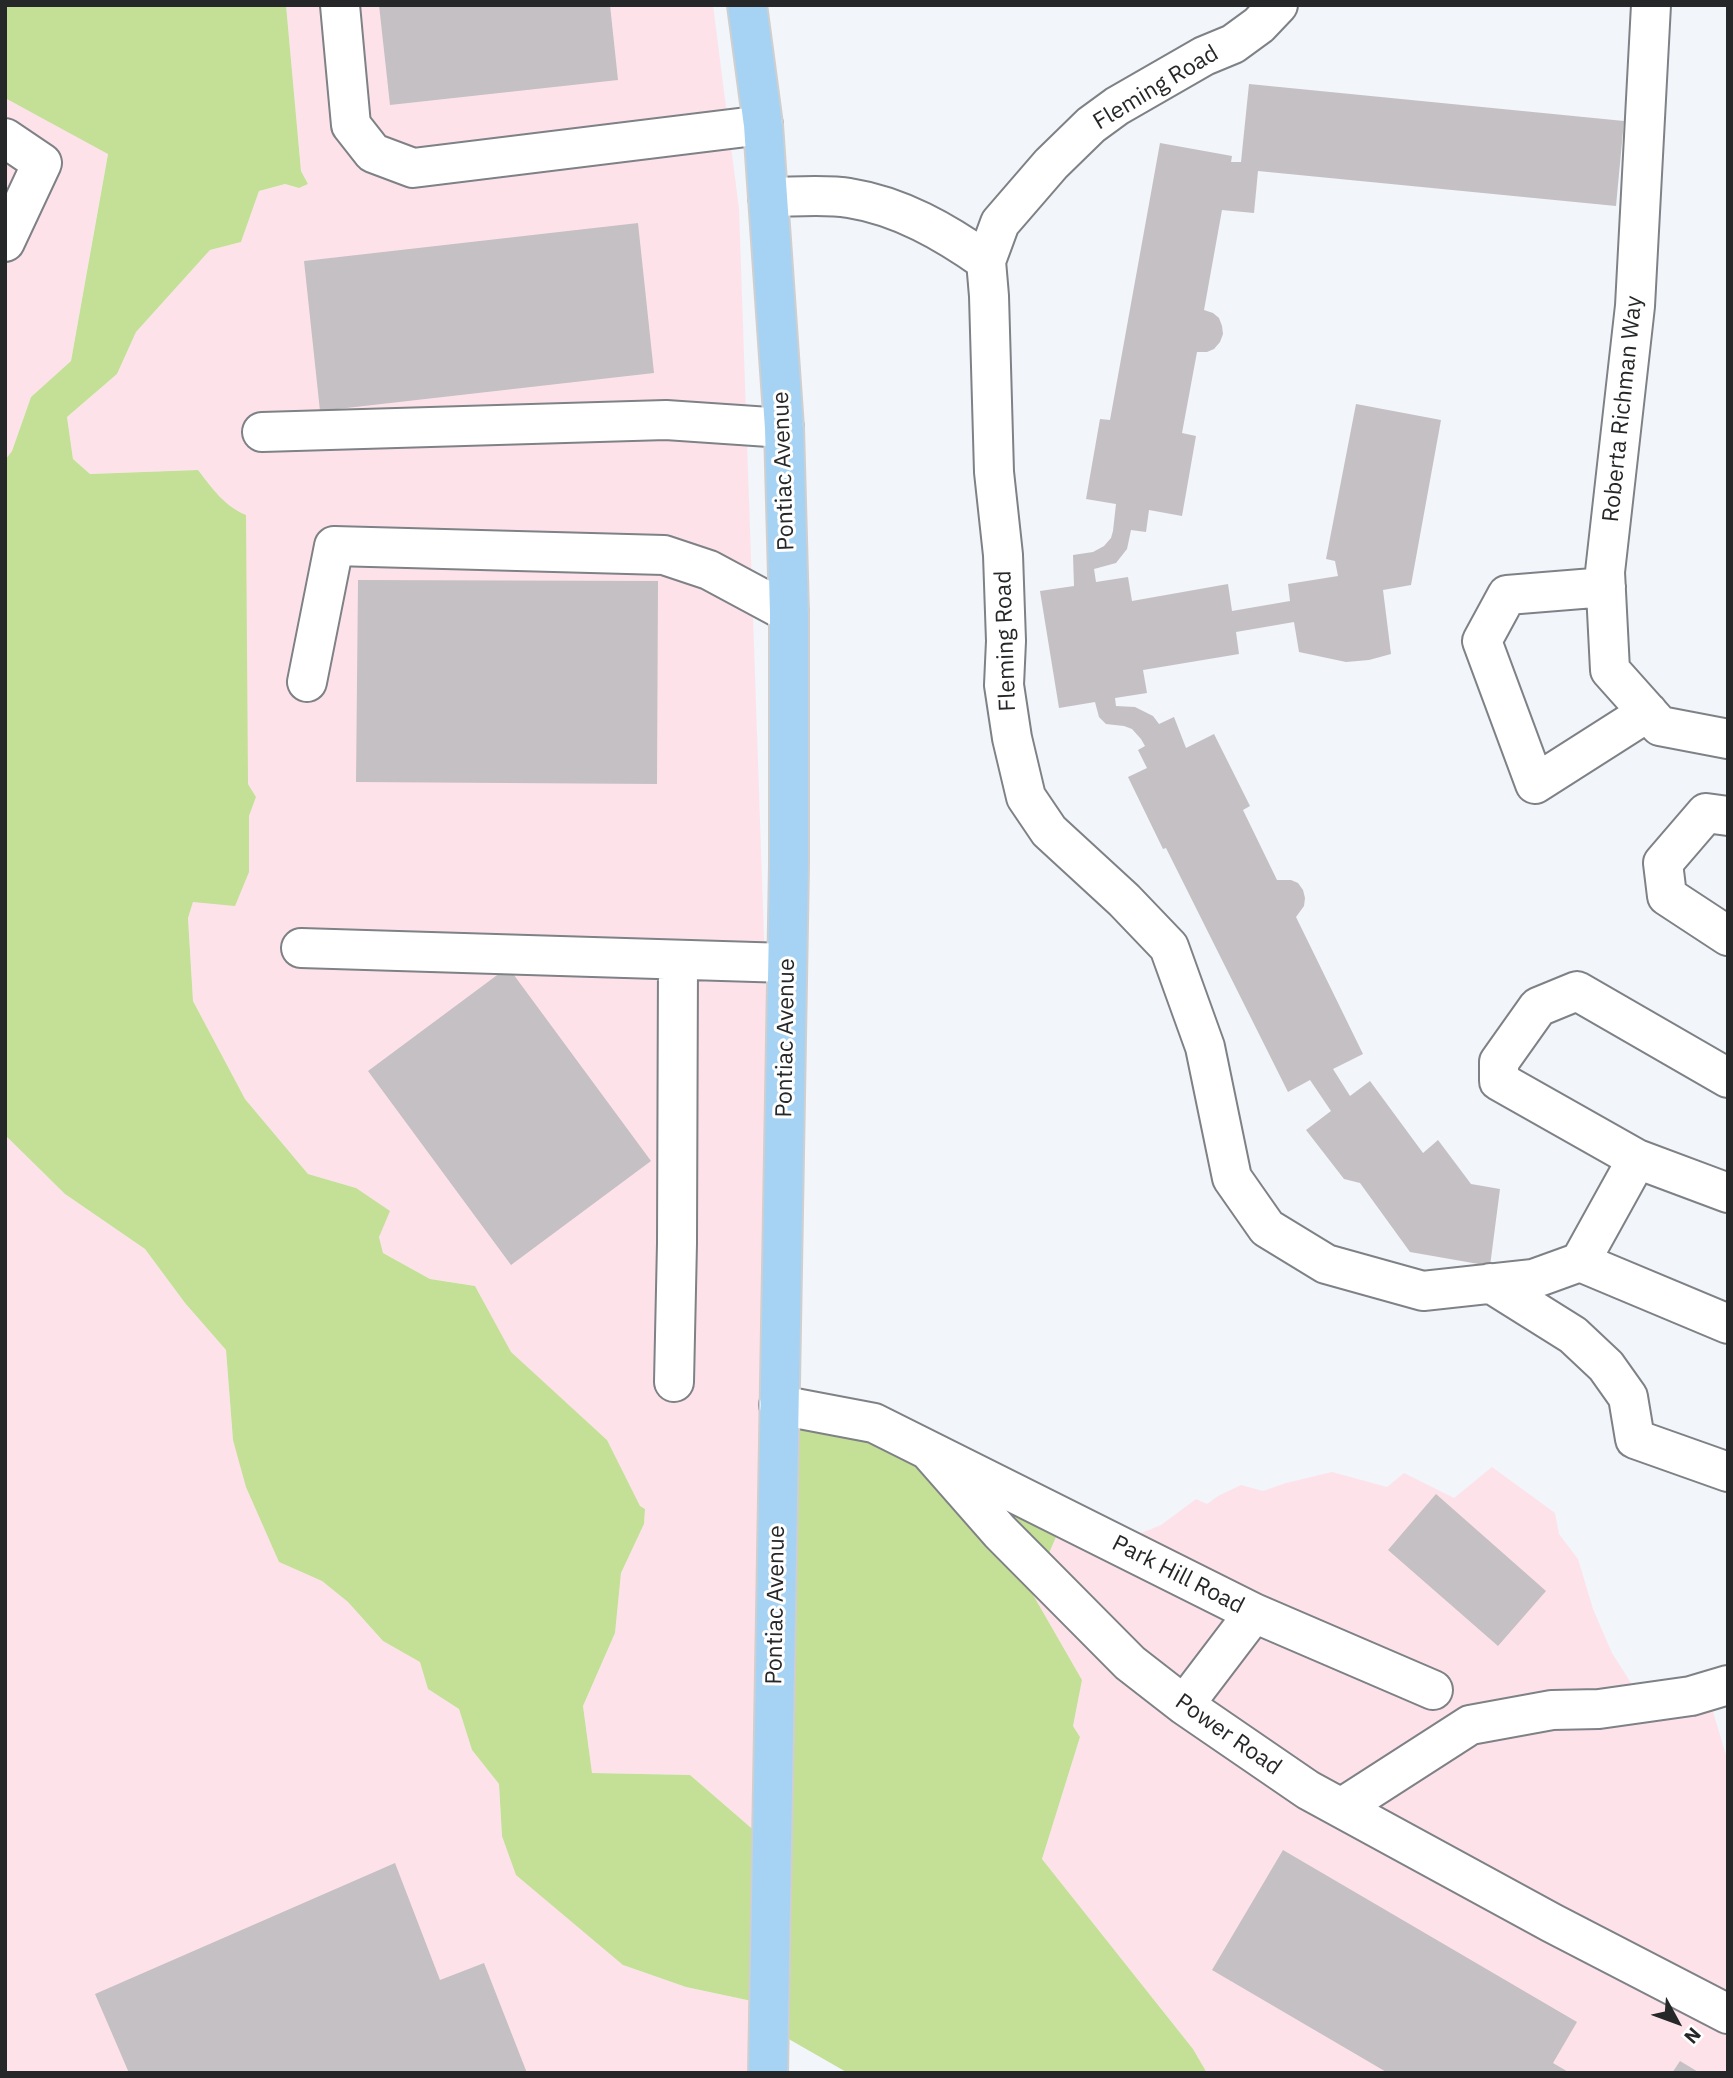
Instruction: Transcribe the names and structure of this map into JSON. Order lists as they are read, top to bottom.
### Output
{
  "streets": {
    "main road": ["Pontiac Avenue"],
    "street": [
      "Fleming Road",
      "Roberta Richman Way",
      "Park Hill Road",
      "Power Road"
    ]
  },
  "crossings": [
    ["Pontiac Avenue", "Power Road"],
    ["Park Hill Road", "Power Road"]
  ],
  "north": "bottom right"
}
